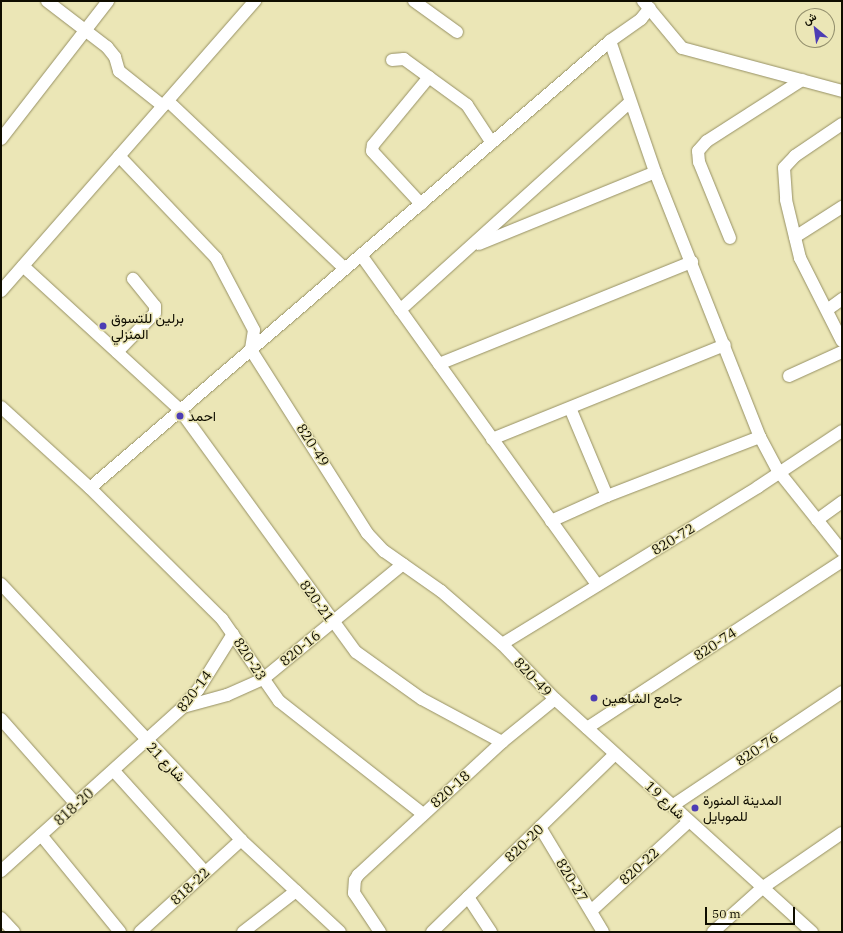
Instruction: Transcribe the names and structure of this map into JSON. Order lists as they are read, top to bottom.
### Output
{
  "streets": {
    "street": [
      "820-49",
      "820-72",
      "820-21",
      "820-74",
      "820-16",
      "820-23",
      "820-14",
      "820-76",
      "شارع 21",
      "820-18",
      "شارع 19",
      "818-20",
      "820-20",
      "820-22",
      "820-27",
      "818-22"
    ]
  },
  "crossings": [
    ["820-49", "820-72"],
    ["820-49", "820-16"],
    ["820-49", "820-18"],
    ["820-49", "شارع 19"],
    ["820-21", "820-16"],
    ["820-21", "820-18"],
    ["820-74", "شارع 19"],
    ["820-16", "820-23"],
    ["820-16", "820-14"],
    ["820-23", "820-14"],
    ["820-23", "820-18"],
    ["820-14", "شارع 21"],
    ["820-14", "818-20"],
    ["820-76", "شارع 19"],
    ["شارع 21", "818-20"],
    ["شارع 21", "818-22"],
    ["820-18", "شارع 19"],
    ["شارع 19", "820-20"],
    ["شارع 19", "820-22"],
    ["820-20", "820-27"],
    ["820-22", "820-27"]
  ],
  "places": [
    "برلين للتسوق المنزلي",
    "احمد",
    "جامع الشاهين",
    "المدينة المنورة للموبايل"
  ],
  "scale_bar": "50 m",
  "north": "top left"
}
